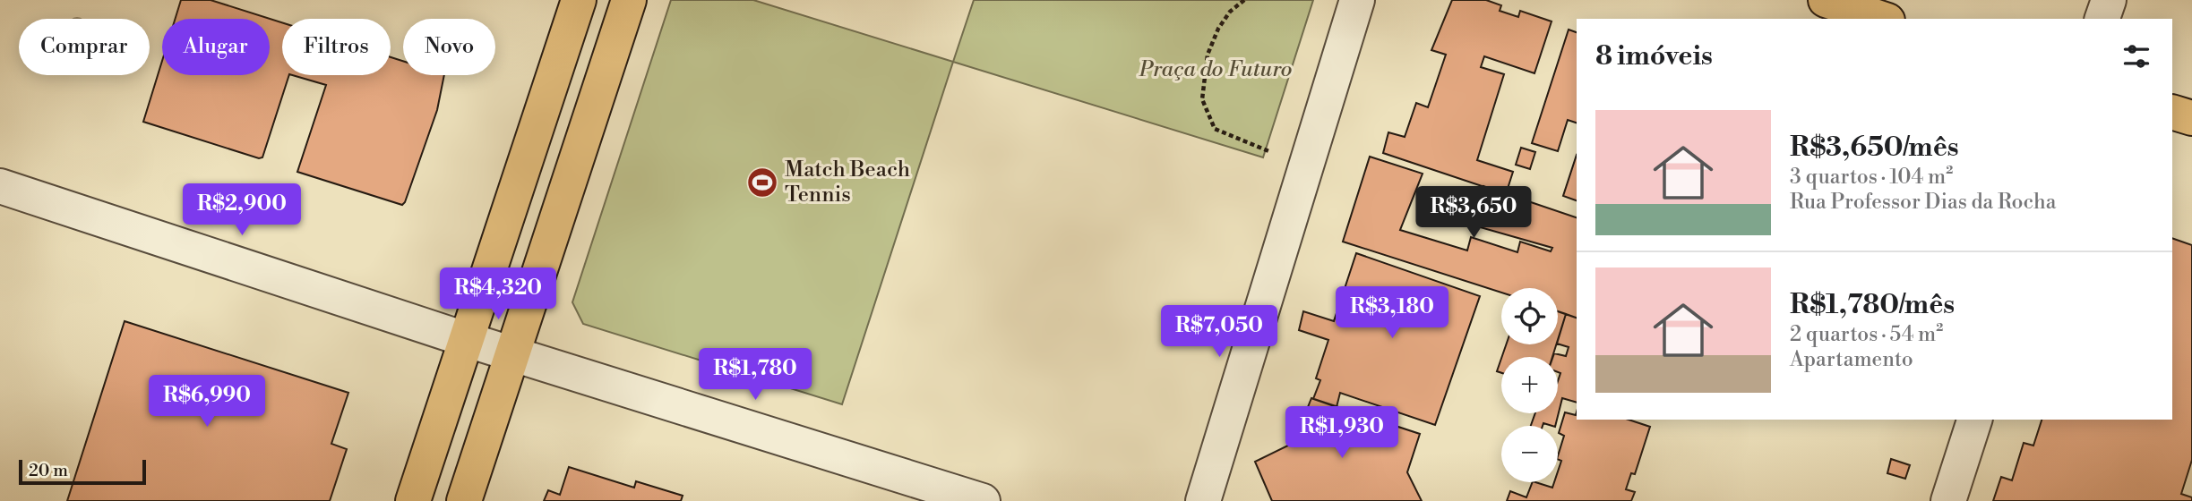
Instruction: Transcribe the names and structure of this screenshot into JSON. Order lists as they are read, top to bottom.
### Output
{
  "parks": ["Praça do Futuro"],
  "places": {
    "sports": ["Match Beach Tennis"]
  },
  "scale_bar": "20 m",
  "page": {
    "chip": [
      "Comprar",
      "Alugar",
      "Filtros",
      "Novo"
    ],
    "heading": "8 imóveis",
    "list": [
      {
        "name": "R$3,650/mês",
        "note": "3 quartos · 104 m² · Rua Professor Dias da Rocha"
      },
      {
        "name": "R$1,780/mês",
        "note": "2 quartos · 54 m² · Apartamento"
      }
    ],
    "price": [
      "R$2,900",
      "R$3,650",
      "R$4,320",
      "R$3,180",
      "R$7,050",
      "R$1,780",
      "R$6,990",
      "R$1,930"
    ],
    "map_buttons": ["+", "−"],
    "scale": "20 m"
  }
}
